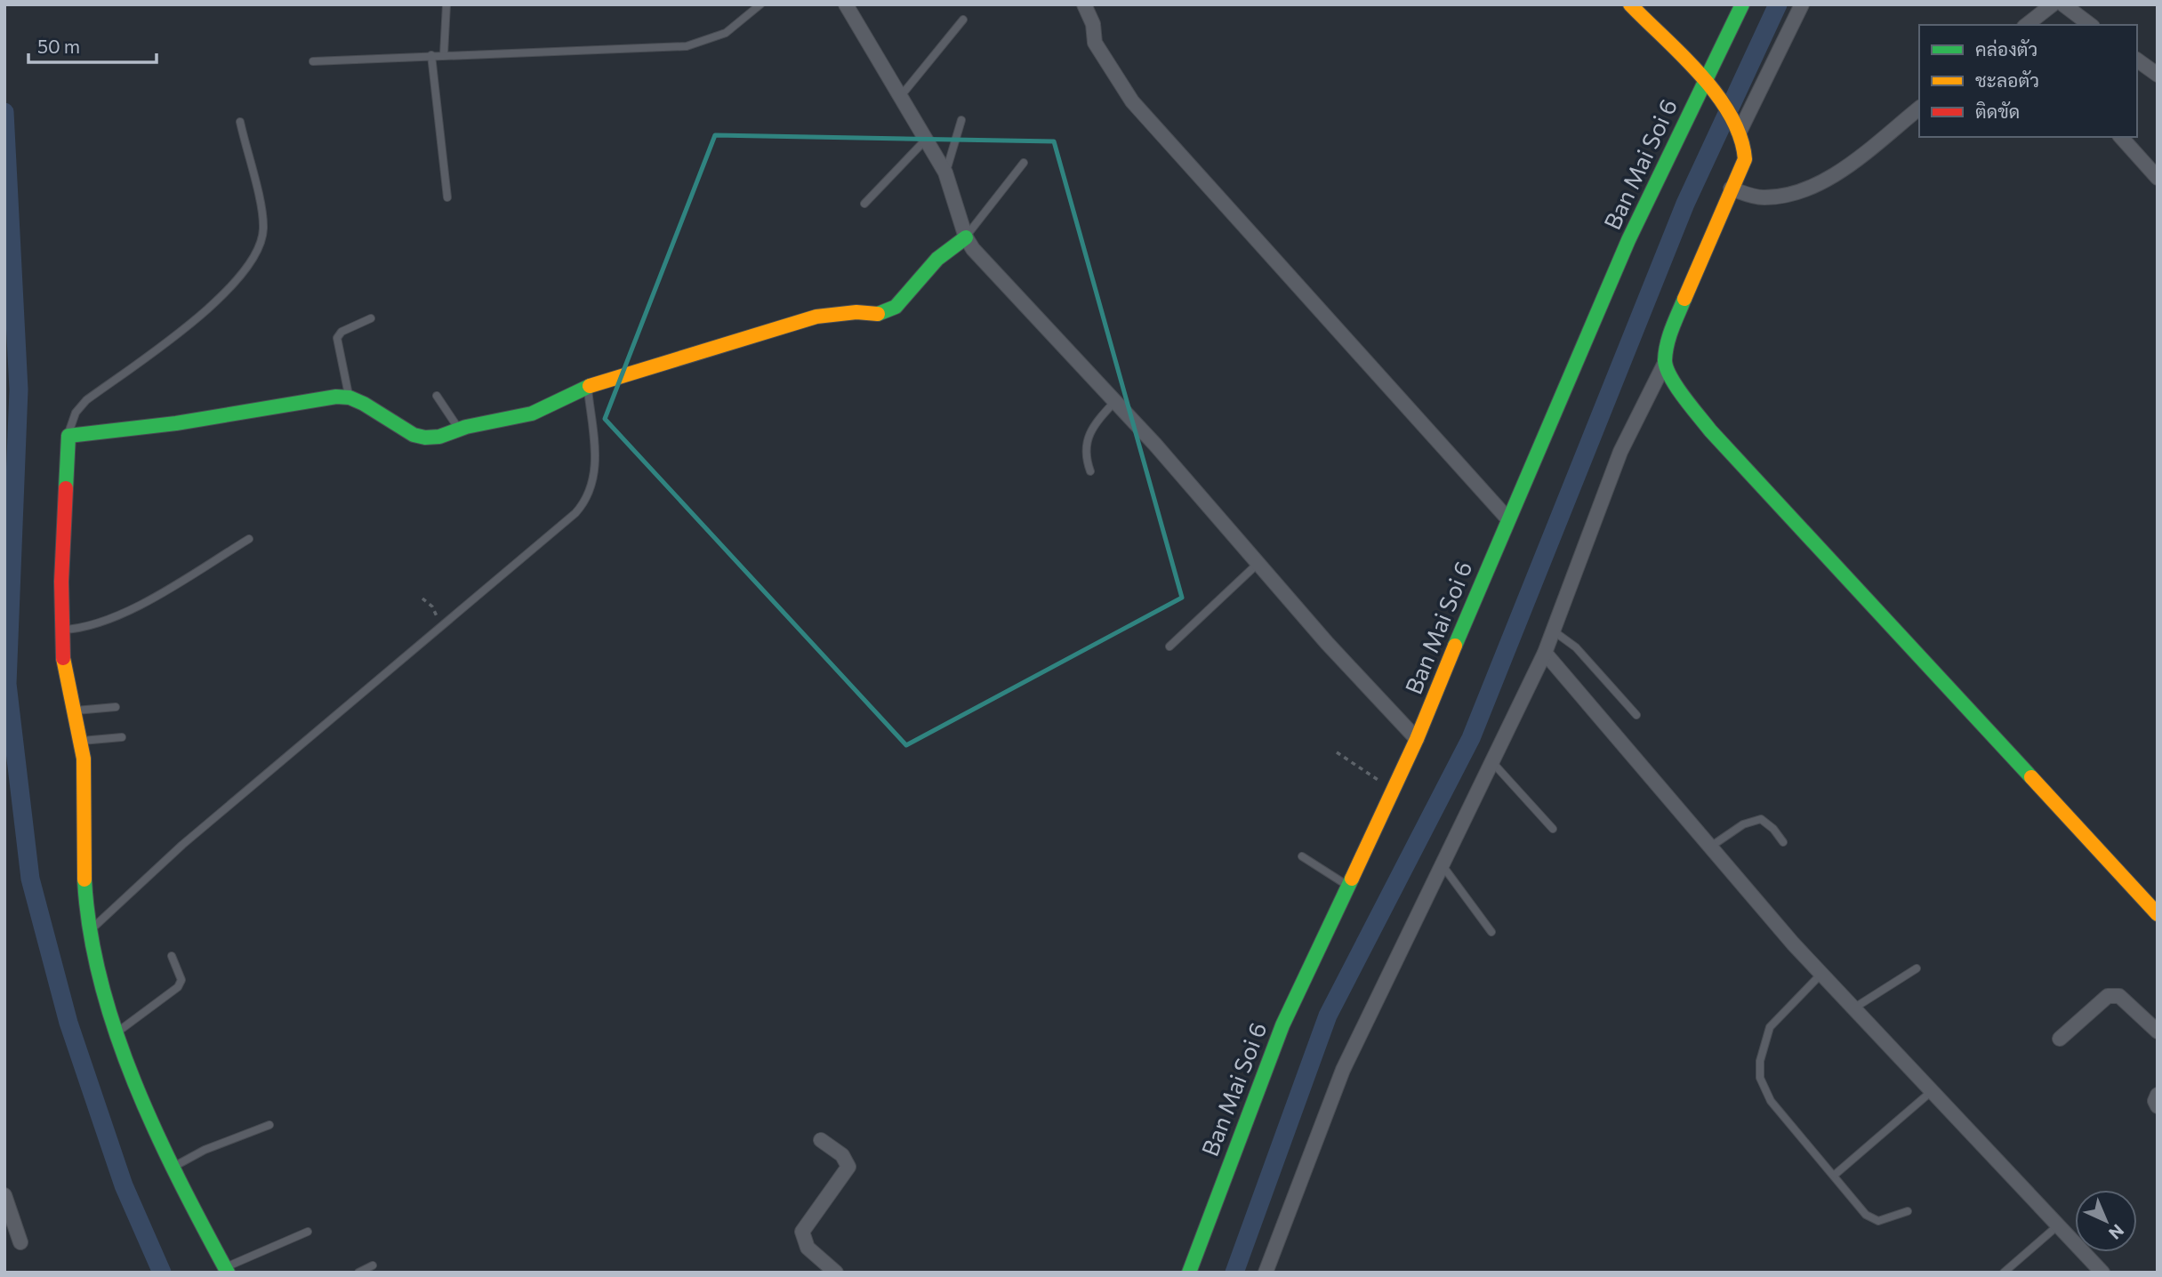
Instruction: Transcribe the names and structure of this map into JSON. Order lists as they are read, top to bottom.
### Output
{
  "streets": {
    "street": ["Ban Mai Soi 6"]
  },
  "legend": ["คล่องตัว", "ชะลอตัว", "ติดขัด"],
  "scale_bar": "50 m",
  "north": "bottom right"
}
